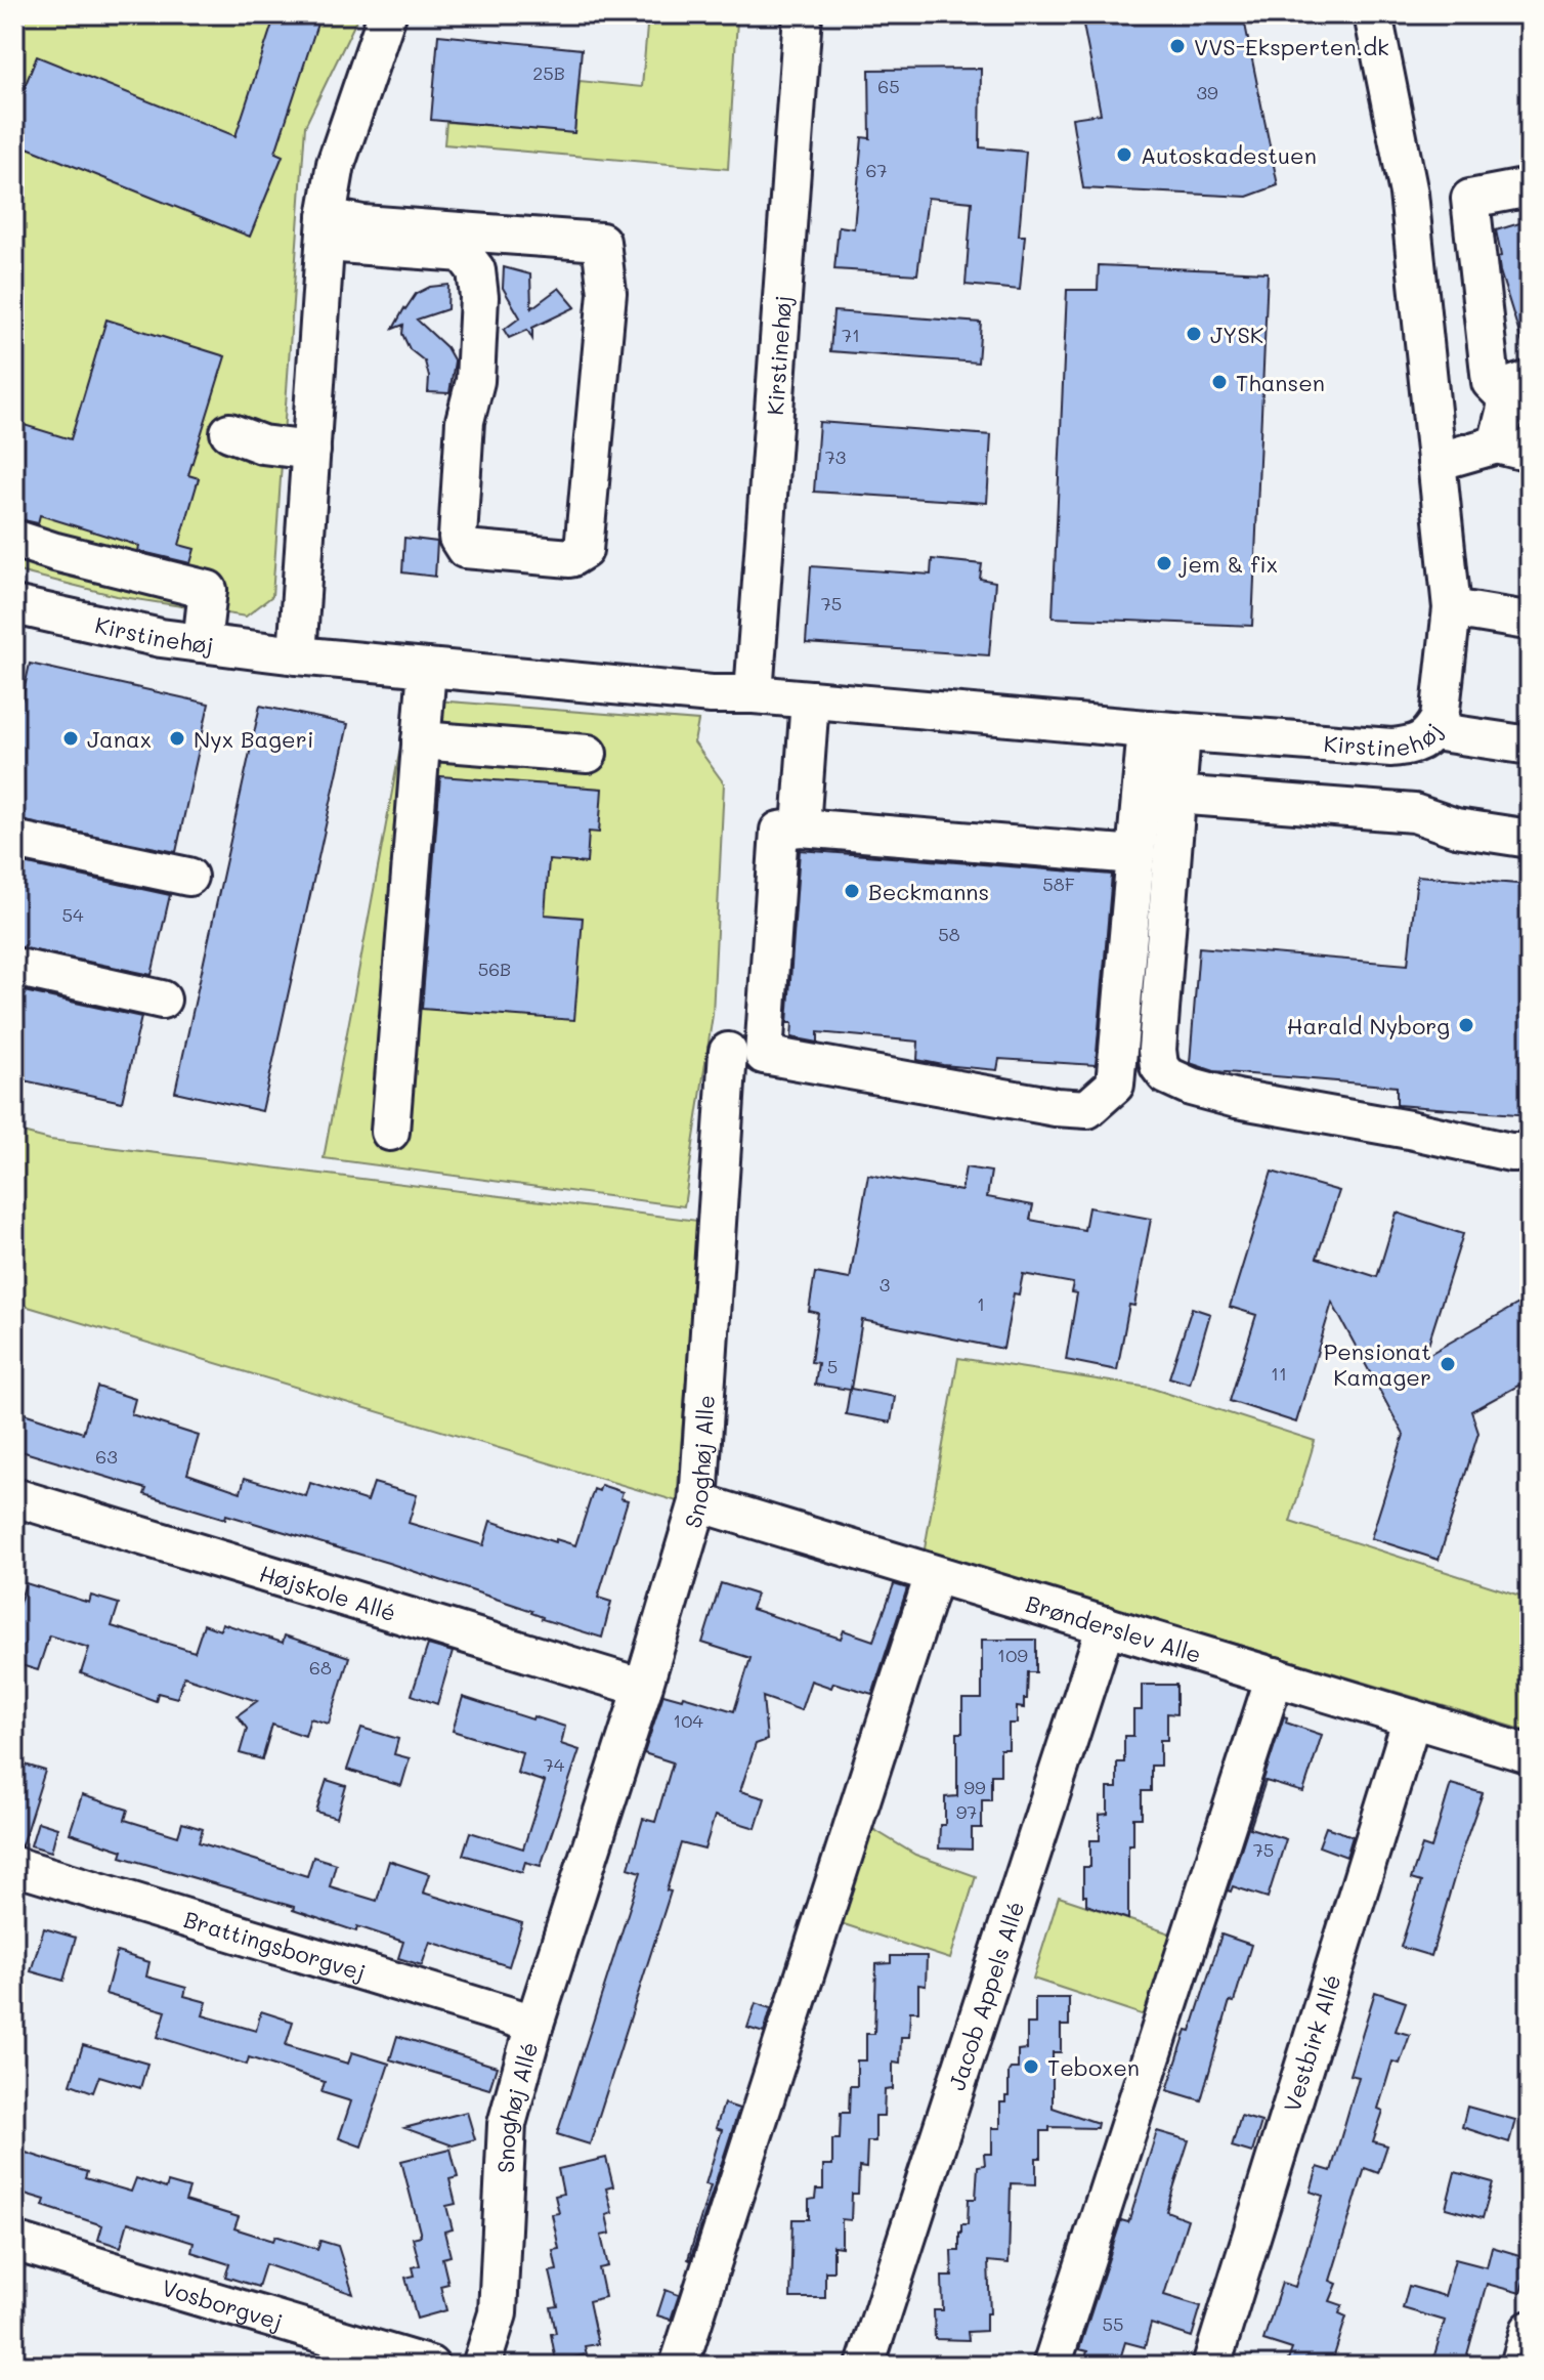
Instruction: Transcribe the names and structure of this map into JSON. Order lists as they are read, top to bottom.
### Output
{
  "streets": {
    "street": [
      "Kirstinehøj",
      "Snoghøj Alle",
      "Højskole Allé",
      "Brønderslev Alle",
      "Brattingsborgvej",
      "Jacob Appels Allé",
      "Vestbirk Allé",
      "Snoghøj Allé",
      "Vosborgvej"
    ]
  },
  "crossings": [
    ["Snoghøj Alle", "Højskole Allé"],
    ["Snoghøj Alle", "Brønderslev Alle"],
    ["Snoghøj Alle", "Snoghøj Allé"],
    ["Brønderslev Alle", "Jacob Appels Allé"],
    ["Brønderslev Alle", "Vestbirk Allé"],
    ["Brattingsborgvej", "Snoghøj Allé"]
  ],
  "places": [
    "VVS-Eksperten.dk",
    "Autoskadestuen",
    "JYSK",
    "Thansen",
    "jem & fix",
    "Janax",
    "Nyx Bageri",
    "Beckmanns",
    "Harald Nyborg",
    "Pensionat Kamager",
    "Teboxen"
  ],
  "house_numbers": [
    "25B",
    "65",
    "39",
    "67",
    "71",
    "73",
    "75",
    "58F",
    "54",
    "58",
    "56B",
    "3",
    "1",
    "5",
    "11",
    "63",
    "109",
    "68",
    "104",
    "74",
    "99",
    "97",
    "75",
    "55"
  ]
}
